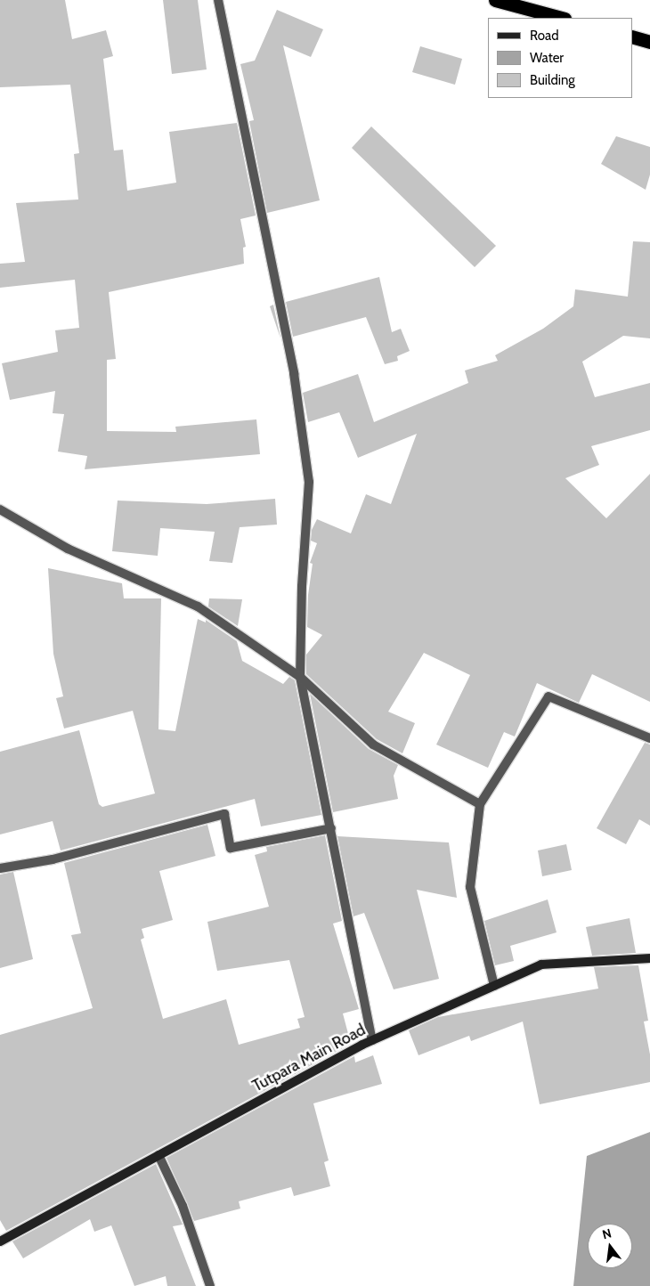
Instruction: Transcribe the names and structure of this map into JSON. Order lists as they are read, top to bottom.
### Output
{
  "streets": {
    "street": ["Tutpara Main Road"]
  },
  "legend": ["Road", "Water", "Building"],
  "north": "top"
}
